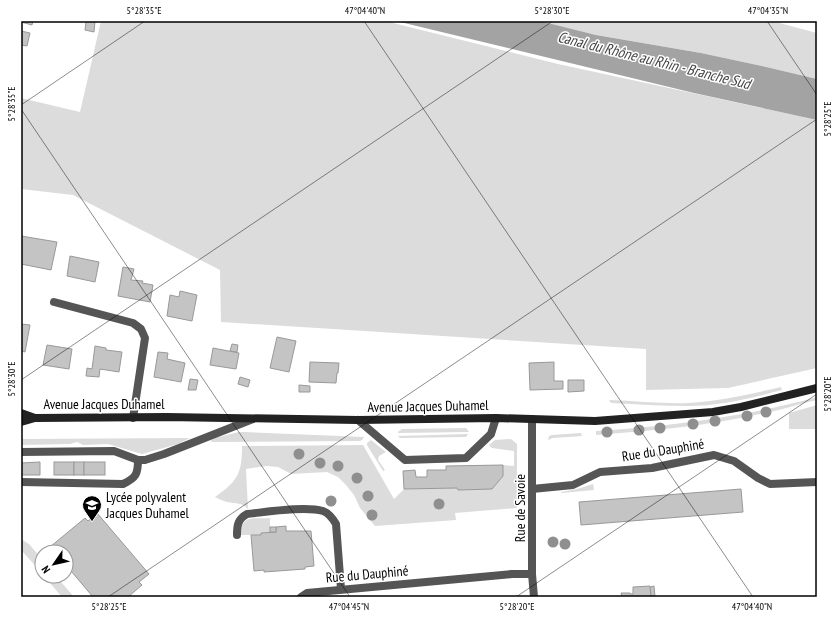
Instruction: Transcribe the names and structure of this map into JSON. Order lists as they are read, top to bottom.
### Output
{
  "streets": {
    "main road": ["Avenue Jacques Duhamel"],
    "street": ["Rue du Dauphiné", "Rue de Savoie"]
  },
  "crossings": [
    ["Avenue Jacques Duhamel", "Rue de Savoie"],
    ["Rue du Dauphiné", "Rue de Savoie"]
  ],
  "water": ["Canal du Rhône au Rhin - Branche Sud"],
  "places": {
    "school or university": ["Lycée polyvalent Jacques Duhamel"]
  },
  "north": "bottom left",
  "coordinates": [
    "5°28'35\"E",
    "47°04'40\"N",
    "5°28'30\"E",
    "47°04'35\"N",
    "5°28'25\"E",
    "5°28'20\"E",
    "47°04'45\"N"
  ]
}
